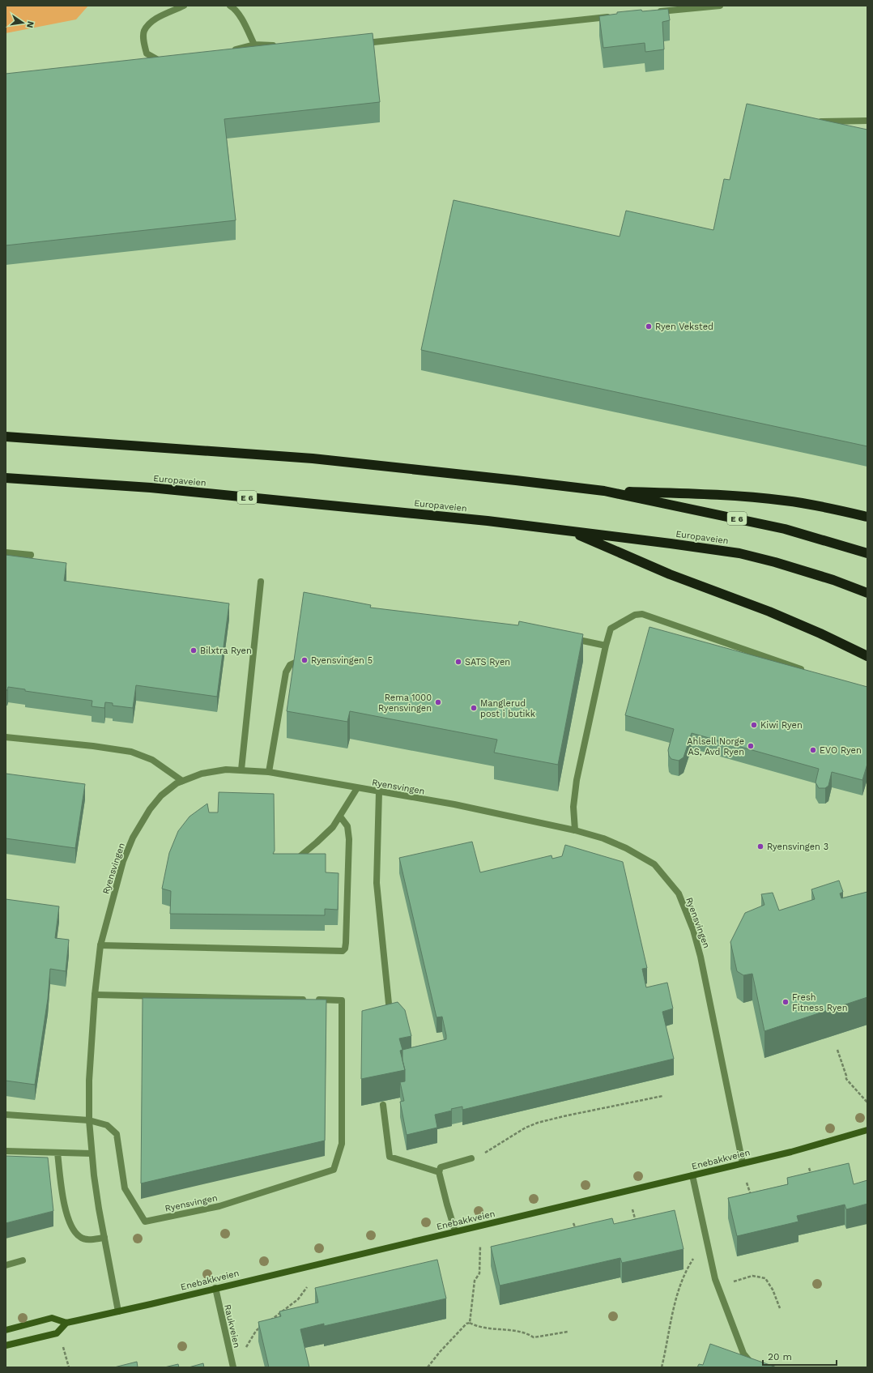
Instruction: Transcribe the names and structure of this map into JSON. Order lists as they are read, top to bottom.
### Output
{
  "streets": {
    "highway": ["Europaveien", "E 6"],
    "main road": ["Enebakkveien"],
    "street": ["Ryensvingen", "Raukveien"]
  },
  "crossings": [
    ["Europaveien", "E 6"],
    ["Ryensvingen", "Enebakkveien"],
    ["Enebakkveien", "Raukveien"]
  ],
  "places": [
    "Ryen Veksted",
    "Bilxtra Ryen",
    "Ryensvingen 5",
    "SATS Ryen",
    "Rema 1000 Ryensvingen",
    "Manglerud post i butikk",
    "Kiwi Ryen",
    "Ahlsell Norge AS, Avd Ryen",
    "EVO Ryen",
    "Ryensvingen 3",
    "Fresh Fitness Ryen"
  ],
  "scale_bar": "20 m",
  "north": "right"
}
